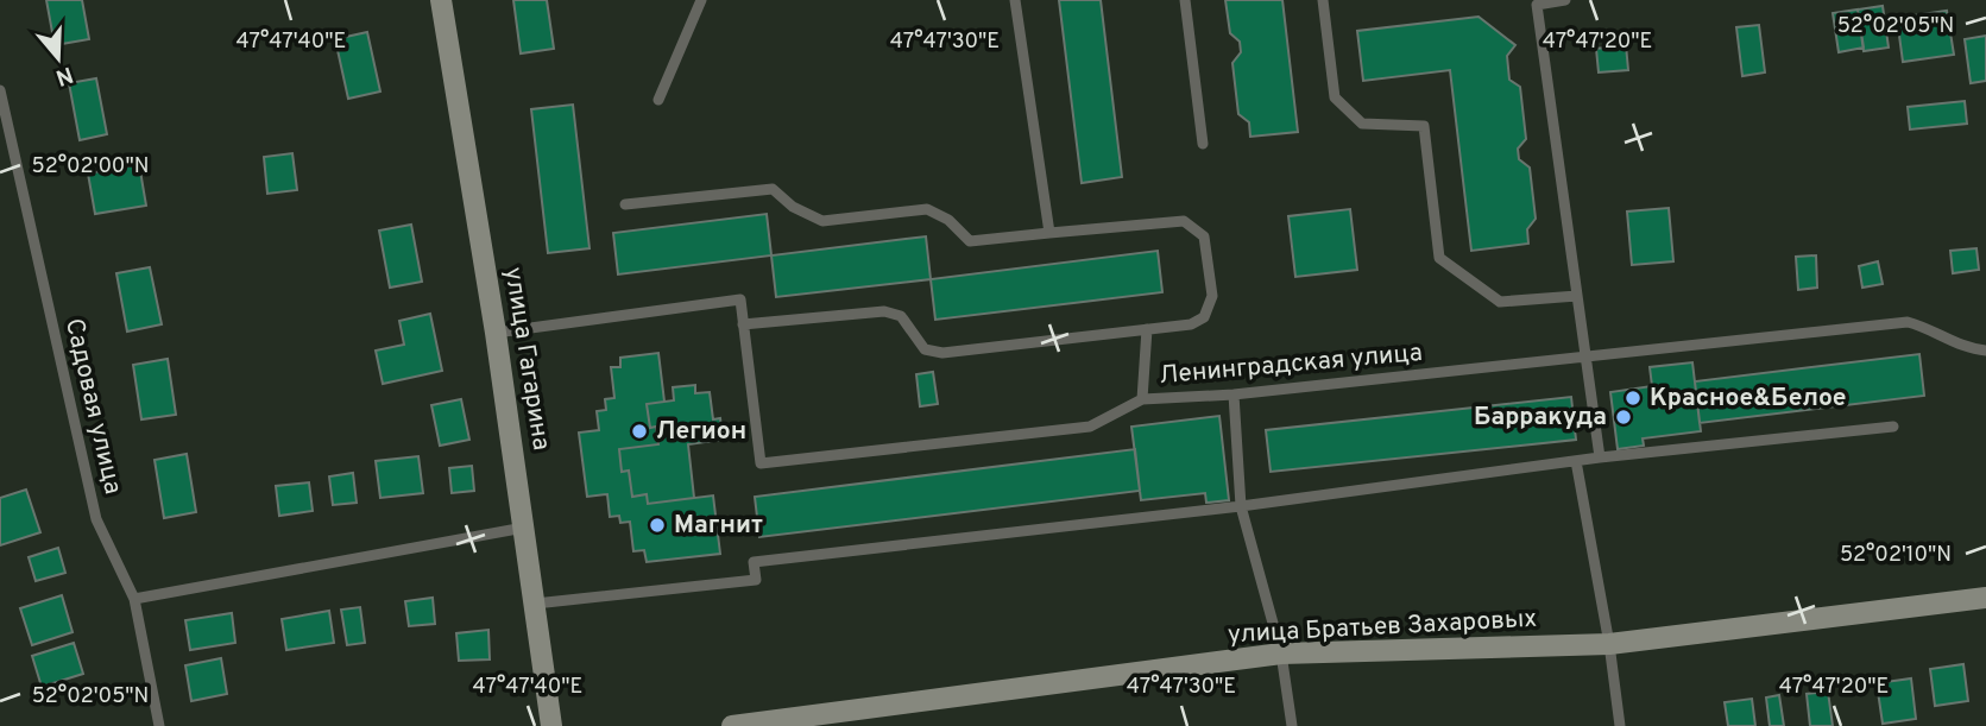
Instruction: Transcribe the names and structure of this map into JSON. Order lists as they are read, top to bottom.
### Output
{
  "streets": {
    "main road": ["улица Гагарина", "улица Братьев Захаровых"],
    "lane": ["Ленинградская улица", "Садовая улица"]
  },
  "places": [
    "Красное&Белое",
    "Барракуда",
    "Легион",
    "Магнит"
  ],
  "north": "bottom",
  "coordinates": [
    "52°02'05\"N",
    "47°47'30\"E",
    "47°47'20\"E",
    "47°47'40\"E",
    "52°02'00\"N",
    "52°02'10\"N"
  ]
}
